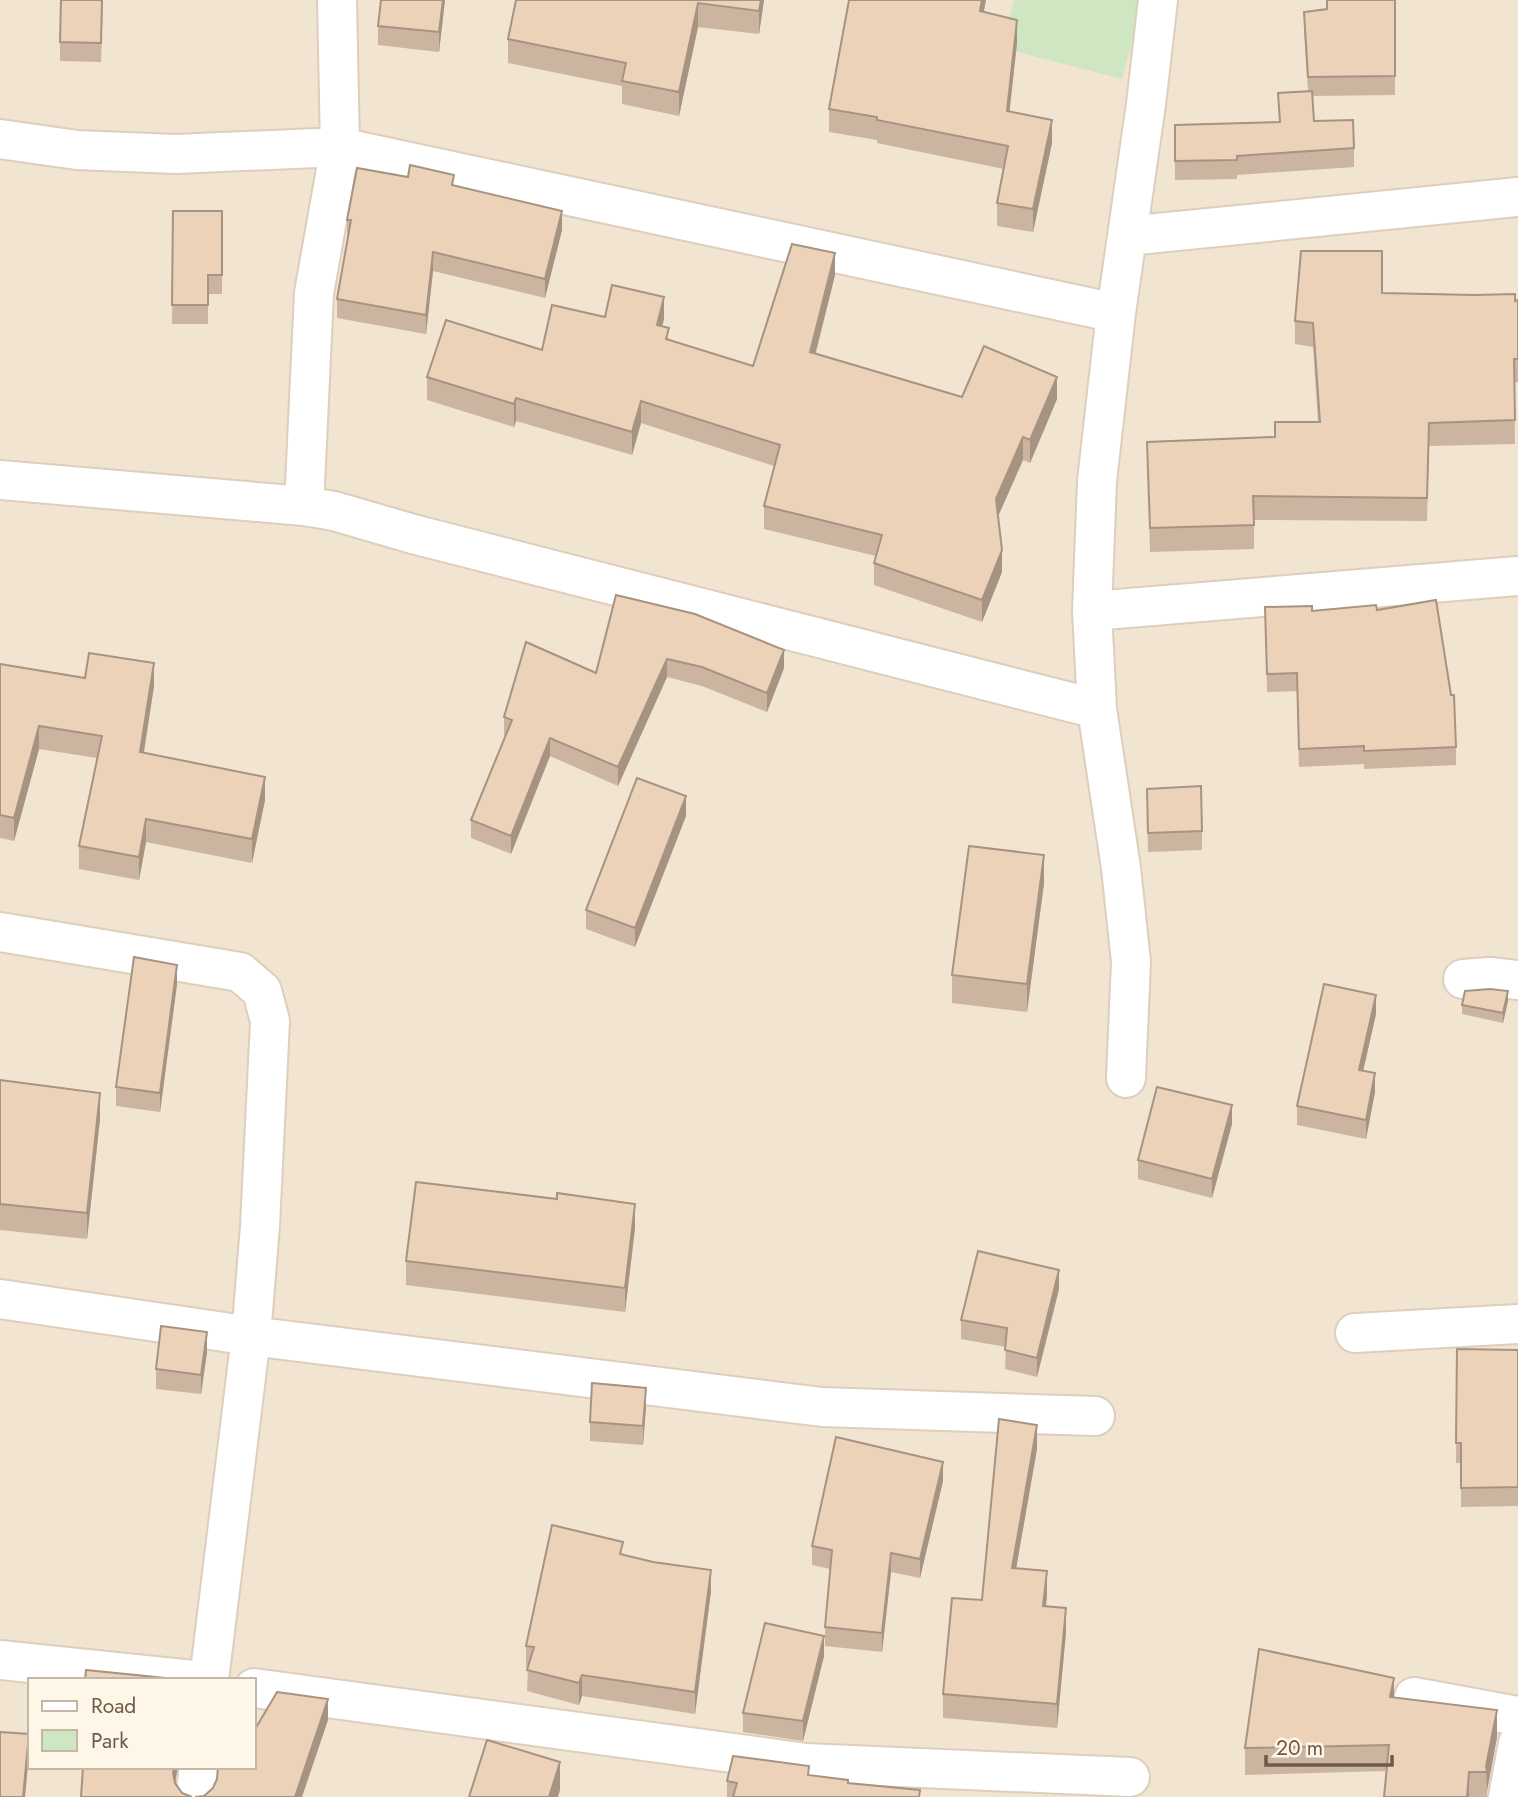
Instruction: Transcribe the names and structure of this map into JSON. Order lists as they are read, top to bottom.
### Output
{
  "legend": ["Road", "Park"],
  "scale_bar": "20 m"
}
